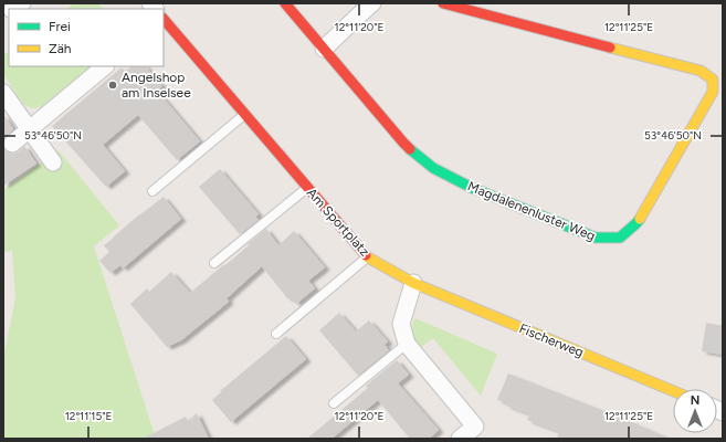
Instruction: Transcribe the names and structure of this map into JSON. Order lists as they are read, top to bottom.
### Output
{
  "streets": {
    "street": ["Magdalenenluster Weg", "Am Sportplatz", "Fischerweg"]
  },
  "crossings": [
    ["Am Sportplatz", "Fischerweg"]
  ],
  "places": ["Angelshop am Inselsee"],
  "legend": ["Frei", "Zäh"],
  "north": "top",
  "coordinates": [
    "12°11'20\"E",
    "12°11'25\"E",
    "53°46'50\"N",
    "12°11'15\"E"
  ]
}
